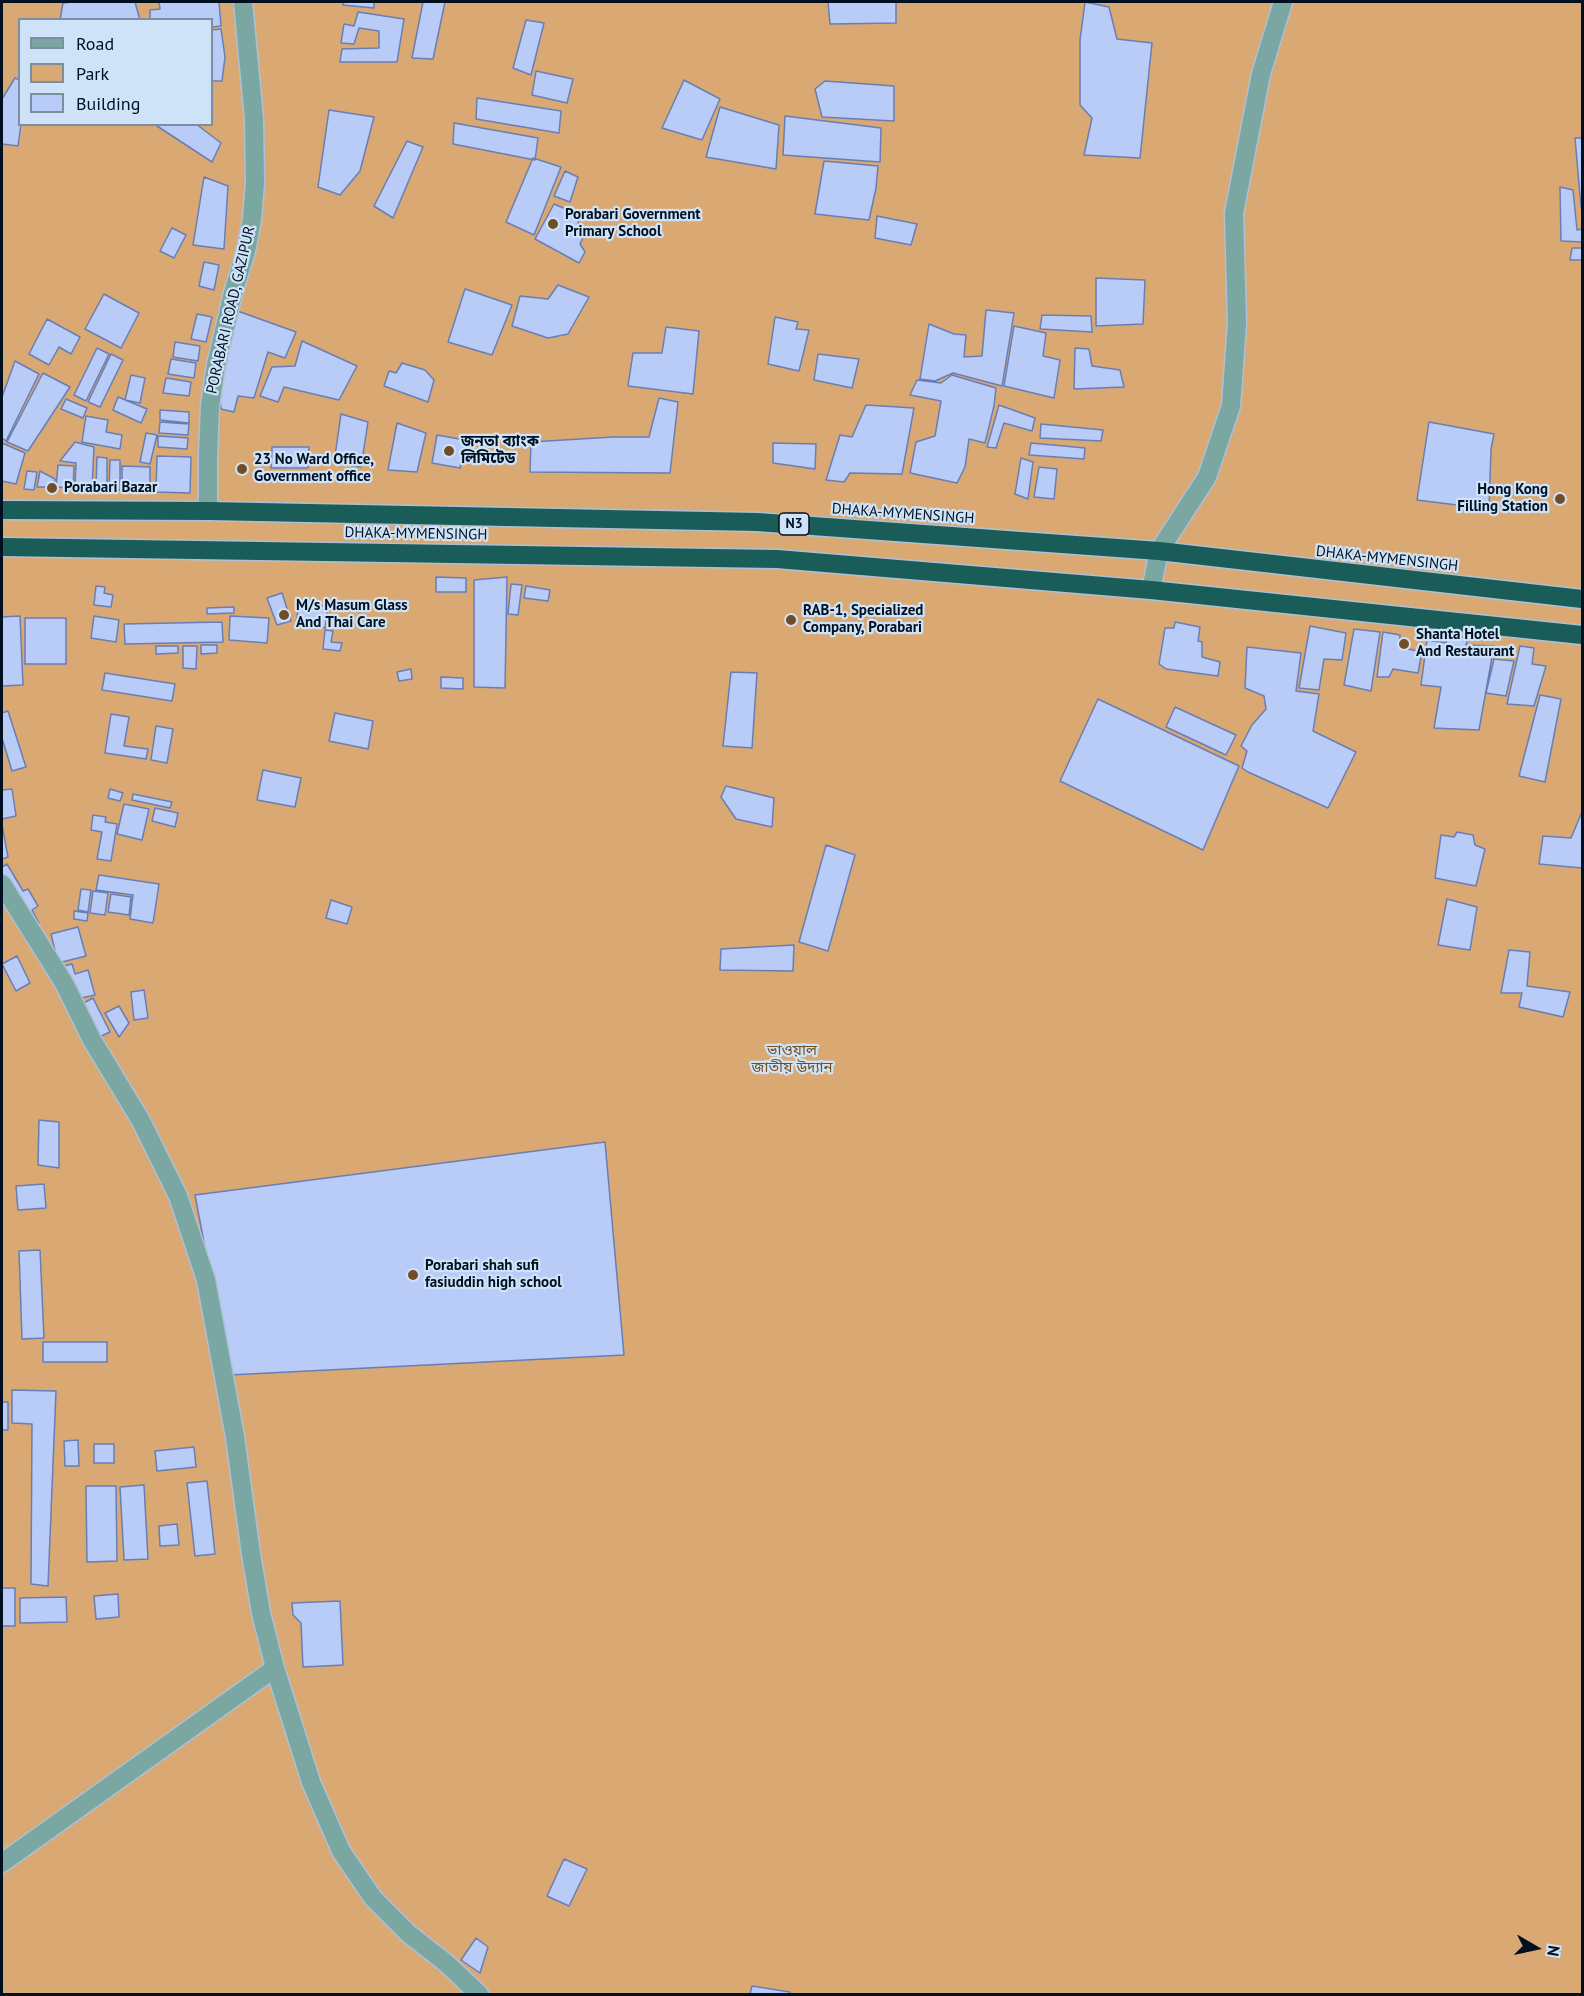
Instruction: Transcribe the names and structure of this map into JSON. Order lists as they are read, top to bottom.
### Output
{
  "streets": {
    "highway": ["DHAKA-MYMENSINGH", "N3"],
    "street": ["PORABARI ROAD, GAZIPUR"]
  },
  "crossings": [
    ["PORABARI ROAD, GAZIPUR", "DHAKA-MYMENSINGH"]
  ],
  "parks": ["ভাওয়াল জাতীয় উদ্যান"],
  "places": [
    "Porabari Government Primary School",
    "জনতা ব্যাংক লিমিটেড",
    "23 No Ward Office, Government office",
    "Porabari Bazar",
    "Hong Kong Filling Station",
    "M/s Masum Glass And Thai Care",
    "RAB-1, Specialized Company, Porabari",
    "Shanta Hotel And Restaurant",
    "Porabari shah sufi fasiuddin high school"
  ],
  "legend": ["Road", "Park", "Building"],
  "north": "right"
}
